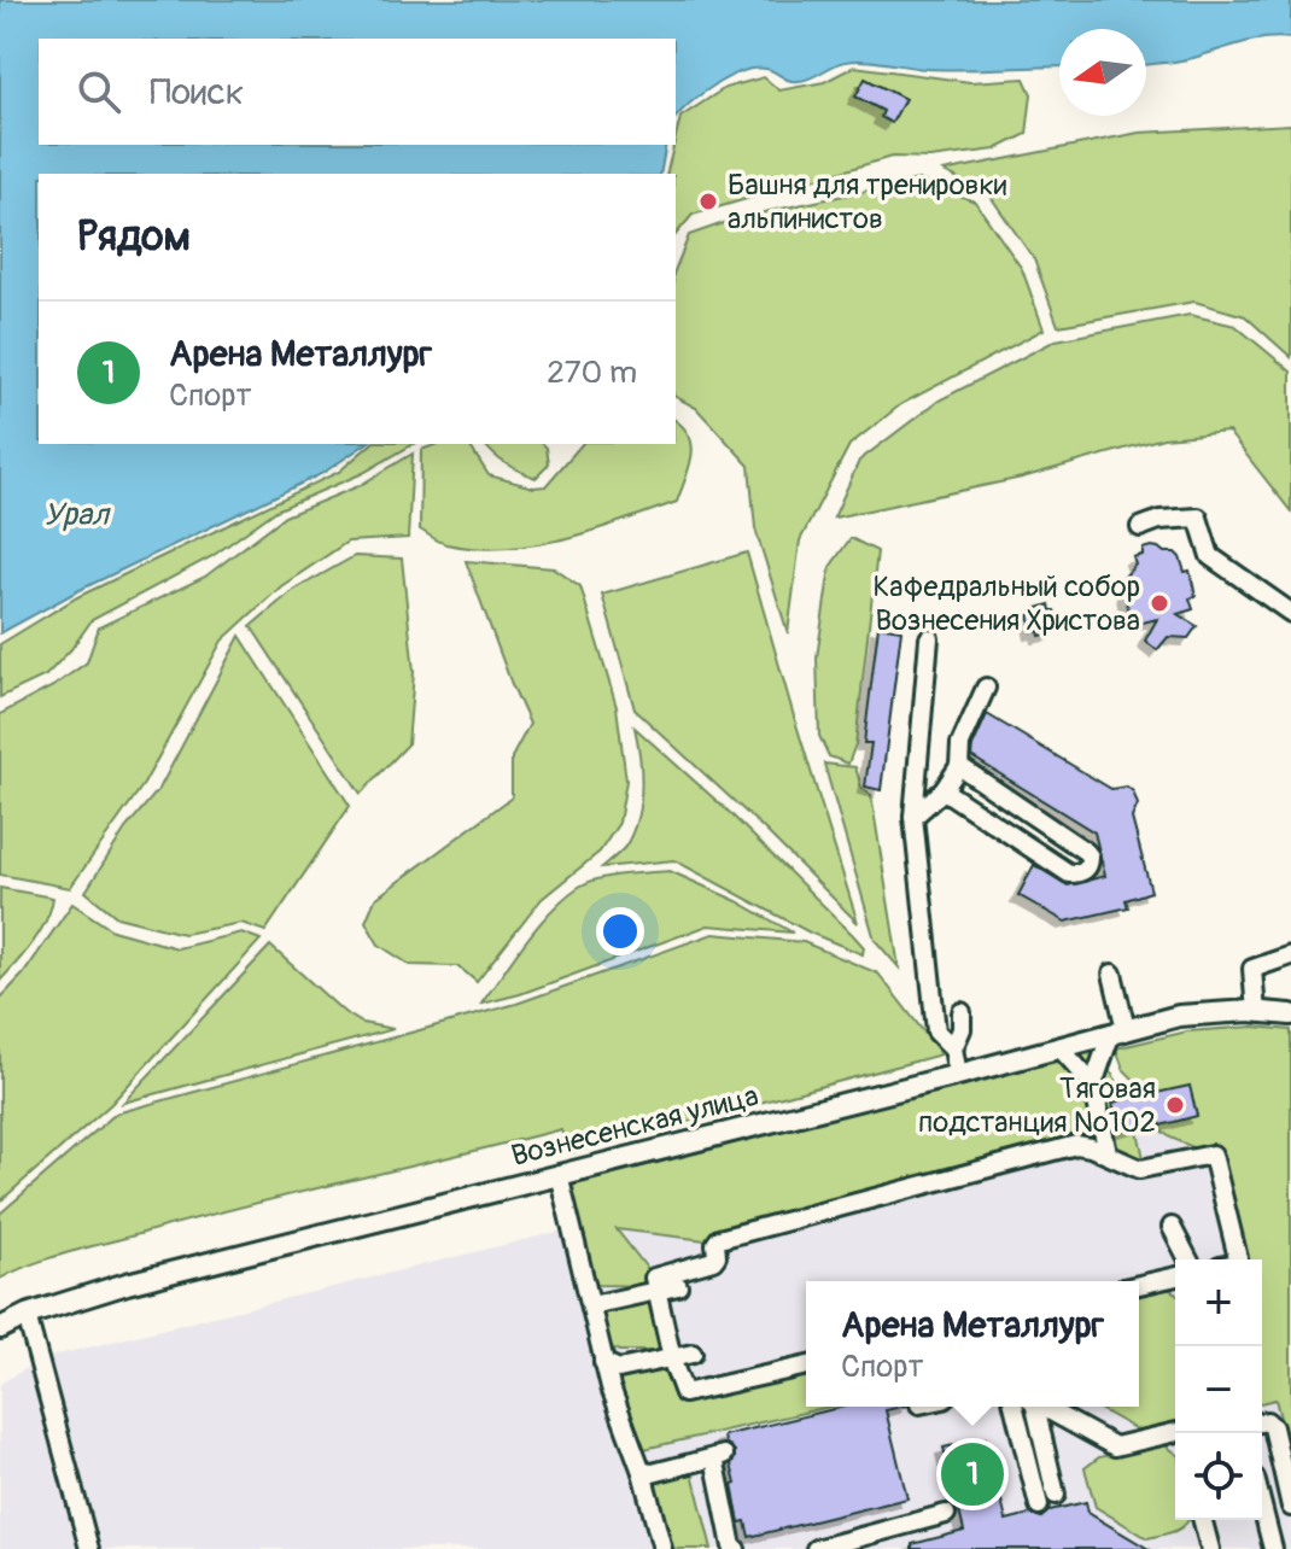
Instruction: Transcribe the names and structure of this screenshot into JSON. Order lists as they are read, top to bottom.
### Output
{
  "streets": {
    "main road": ["Вознесенская улица"]
  },
  "water": ["Урал"],
  "places": ["Башня для тренировки альпинистов", "Кафедральный собор Вознесения Христова", "Тяговая подстанция №102"],
  "north": "left",
  "page": {
    "search": "Поиск",
    "heading": "Рядом",
    "list": [
      {
        "mark": "1",
        "name": "Арена Металлург",
        "note": "Спорт",
        "value": "270 m"
      }
    ],
    "map_buttons": ["+", "−"],
    "popup": ["Арена Металлург", "Спорт"],
    "pins": "1"
  }
}
